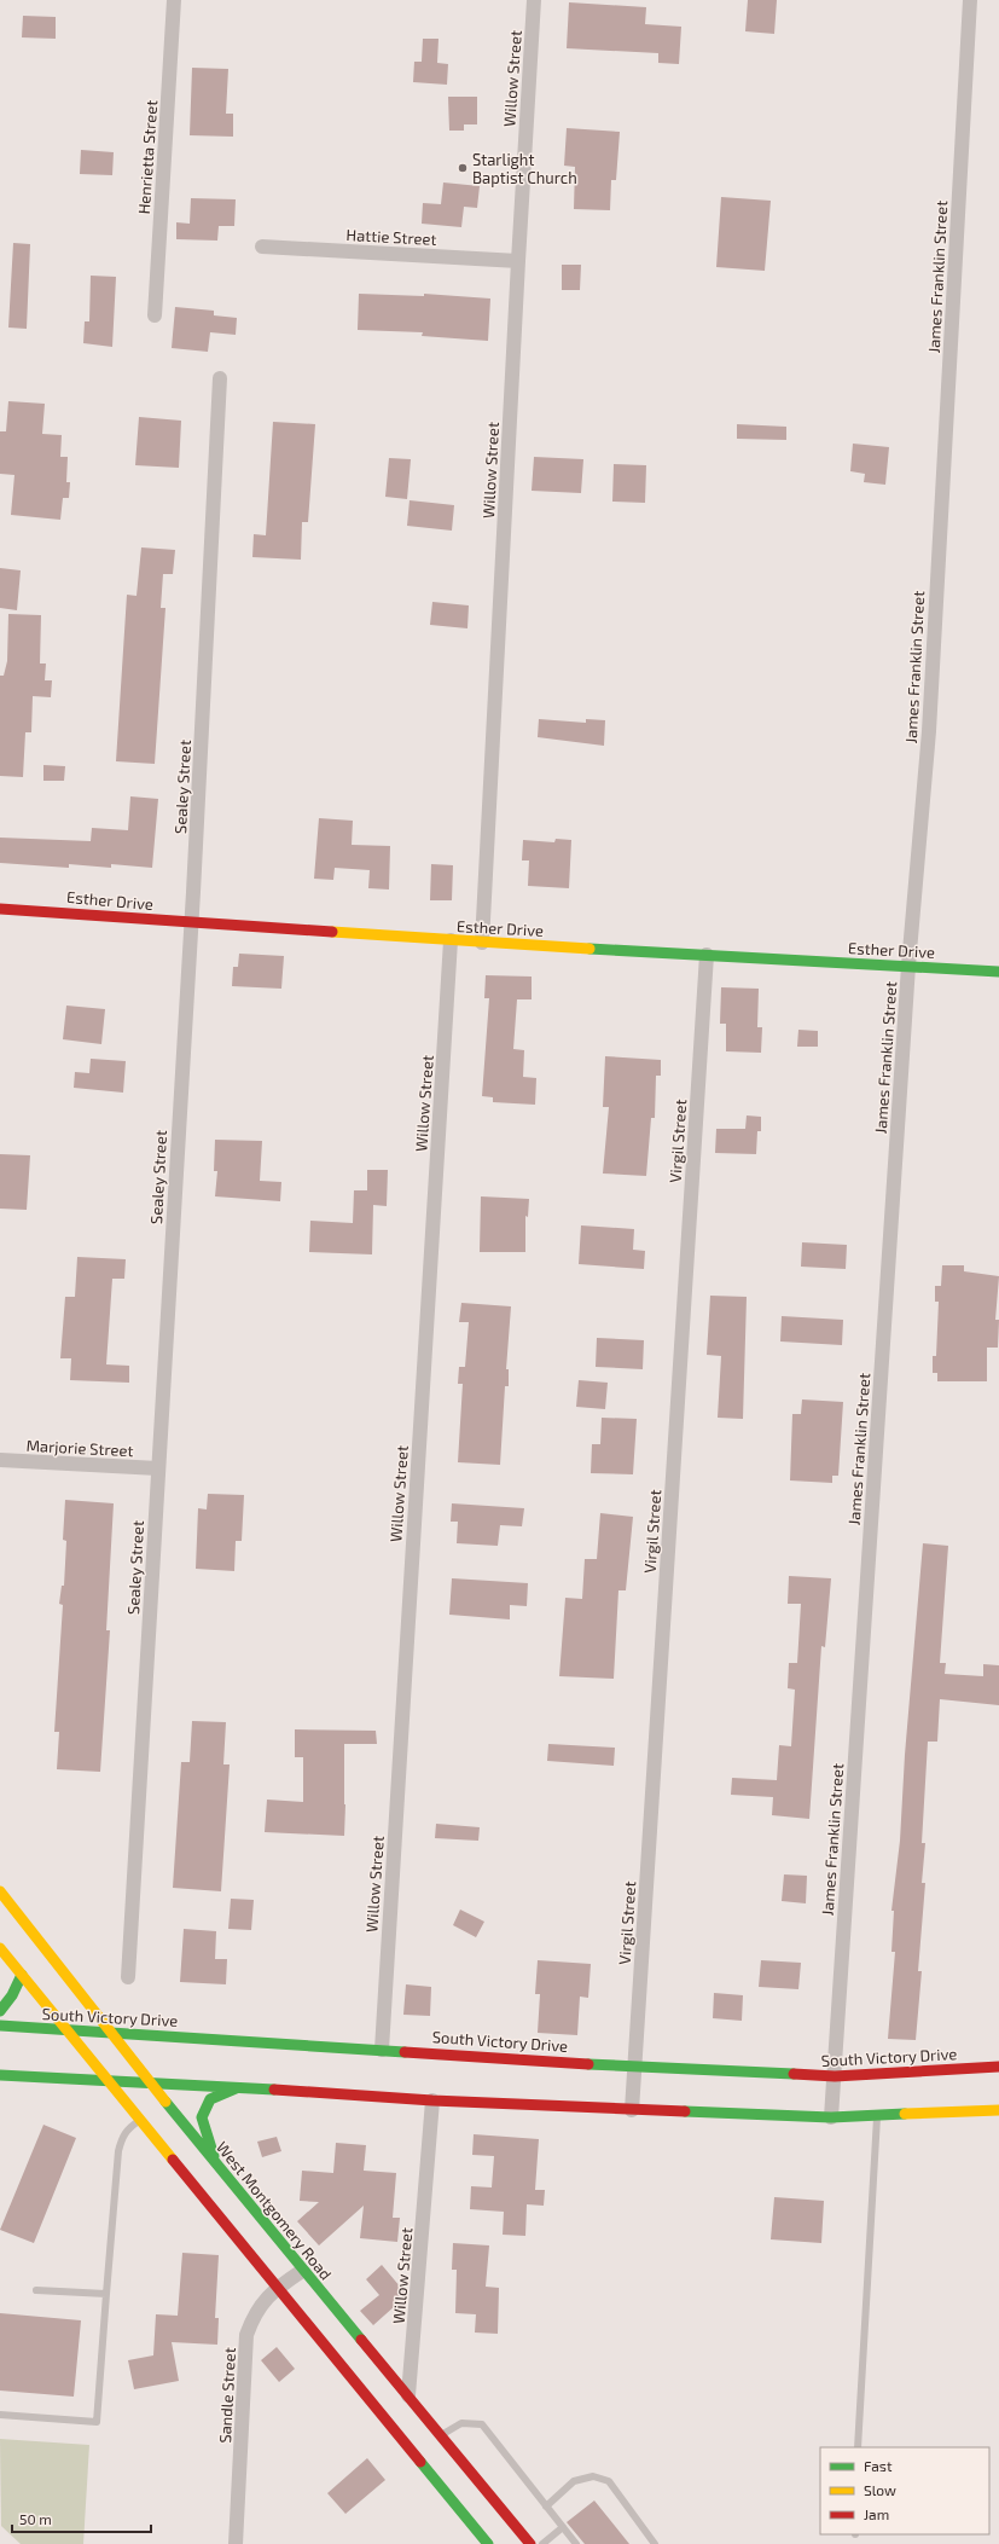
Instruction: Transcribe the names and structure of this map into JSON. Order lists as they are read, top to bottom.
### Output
{
  "streets": {
    "main road": ["Esther Drive", "South Victory Drive", "West Montgomery Road"],
    "street": [
      "Willow Street",
      "Henrietta Street",
      "Hattie Street",
      "James Franklin Street",
      "Sealey Street",
      "Virgil Street",
      "Marjorie Street",
      "Sandle Street"
    ]
  },
  "crossings": [
    ["Willow Street", "Hattie Street"],
    ["Willow Street", "Esther Drive"],
    ["Willow Street", "South Victory Drive"],
    ["Willow Street", "West Montgomery Road"],
    ["James Franklin Street", "Esther Drive"],
    ["James Franklin Street", "South Victory Drive"],
    ["Sealey Street", "Esther Drive"],
    ["Sealey Street", "Marjorie Street"],
    ["Esther Drive", "Virgil Street"],
    ["Virgil Street", "South Victory Drive"],
    ["South Victory Drive", "West Montgomery Road"],
    ["West Montgomery Road", "Sandle Street"]
  ],
  "places": ["Starlight Baptist Church"],
  "legend": ["Fast", "Slow", "Jam"],
  "scale_bar": "50 m"
}
